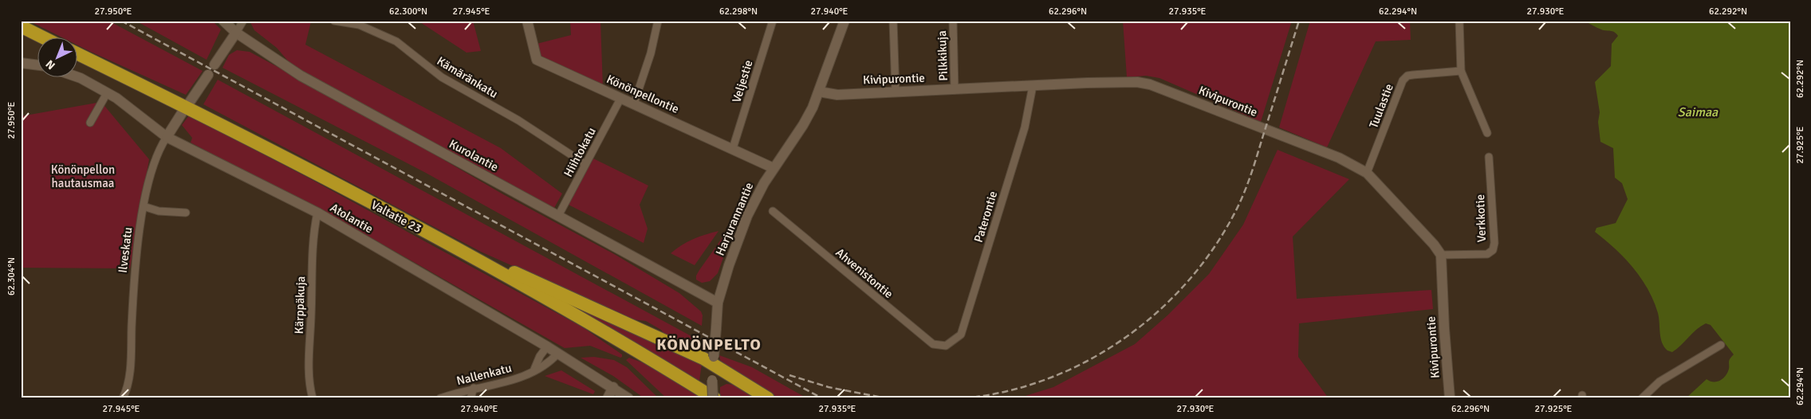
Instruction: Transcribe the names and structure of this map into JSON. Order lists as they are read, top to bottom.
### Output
{
  "streets": {
    "highway": ["Valtatie 23"],
    "street": [
      "Pilkkikuja",
      "Kämäränkatu",
      "Kivipurontie",
      "Veljestie",
      "Könönpellontie",
      "Tuulastie",
      "Hiihtokatu",
      "Kurolantie",
      "Paterontie",
      "Atolantie",
      "Verkkotie",
      "Harjurannantie",
      "Ilveskatu",
      "Ahvenistontie",
      "Kärppäkuja",
      "Nallenkatu"
    ]
  },
  "crossings": [
    ["Pilkkikuja", "Kivipurontie"],
    ["Kämäränkatu", "Hiihtokatu"],
    ["Kivipurontie", "Tuulastie"],
    ["Kivipurontie", "Paterontie"],
    ["Kivipurontie", "Verkkotie"],
    ["Kivipurontie", "Harjurannantie"],
    ["Veljestie", "Könönpellontie"],
    ["Könönpellontie", "Hiihtokatu"],
    ["Könönpellontie", "Harjurannantie"],
    ["Hiihtokatu", "Kurolantie"],
    ["Kurolantie", "Harjurannantie"],
    ["Valtatie 23", "Harjurannantie"],
    ["Paterontie", "Ahvenistontie"],
    ["Atolantie", "Ilveskatu"],
    ["Atolantie", "Kärppäkuja"],
    ["Atolantie", "Nallenkatu"]
  ],
  "districts": ["KÖNÖNPELTO"],
  "water": ["Saimaa"],
  "parks": ["Könönpellon hautausmaa"],
  "north": "bottom left",
  "coordinates": [
    "27.950°E",
    "62.300°N",
    "27.945°E",
    "62.298°N",
    "27.940°E",
    "62.296°N",
    "27.935°E",
    "62.294°N",
    "27.930°E",
    "62.292°N",
    "27.925°E",
    "62.304°N"
  ]
}
